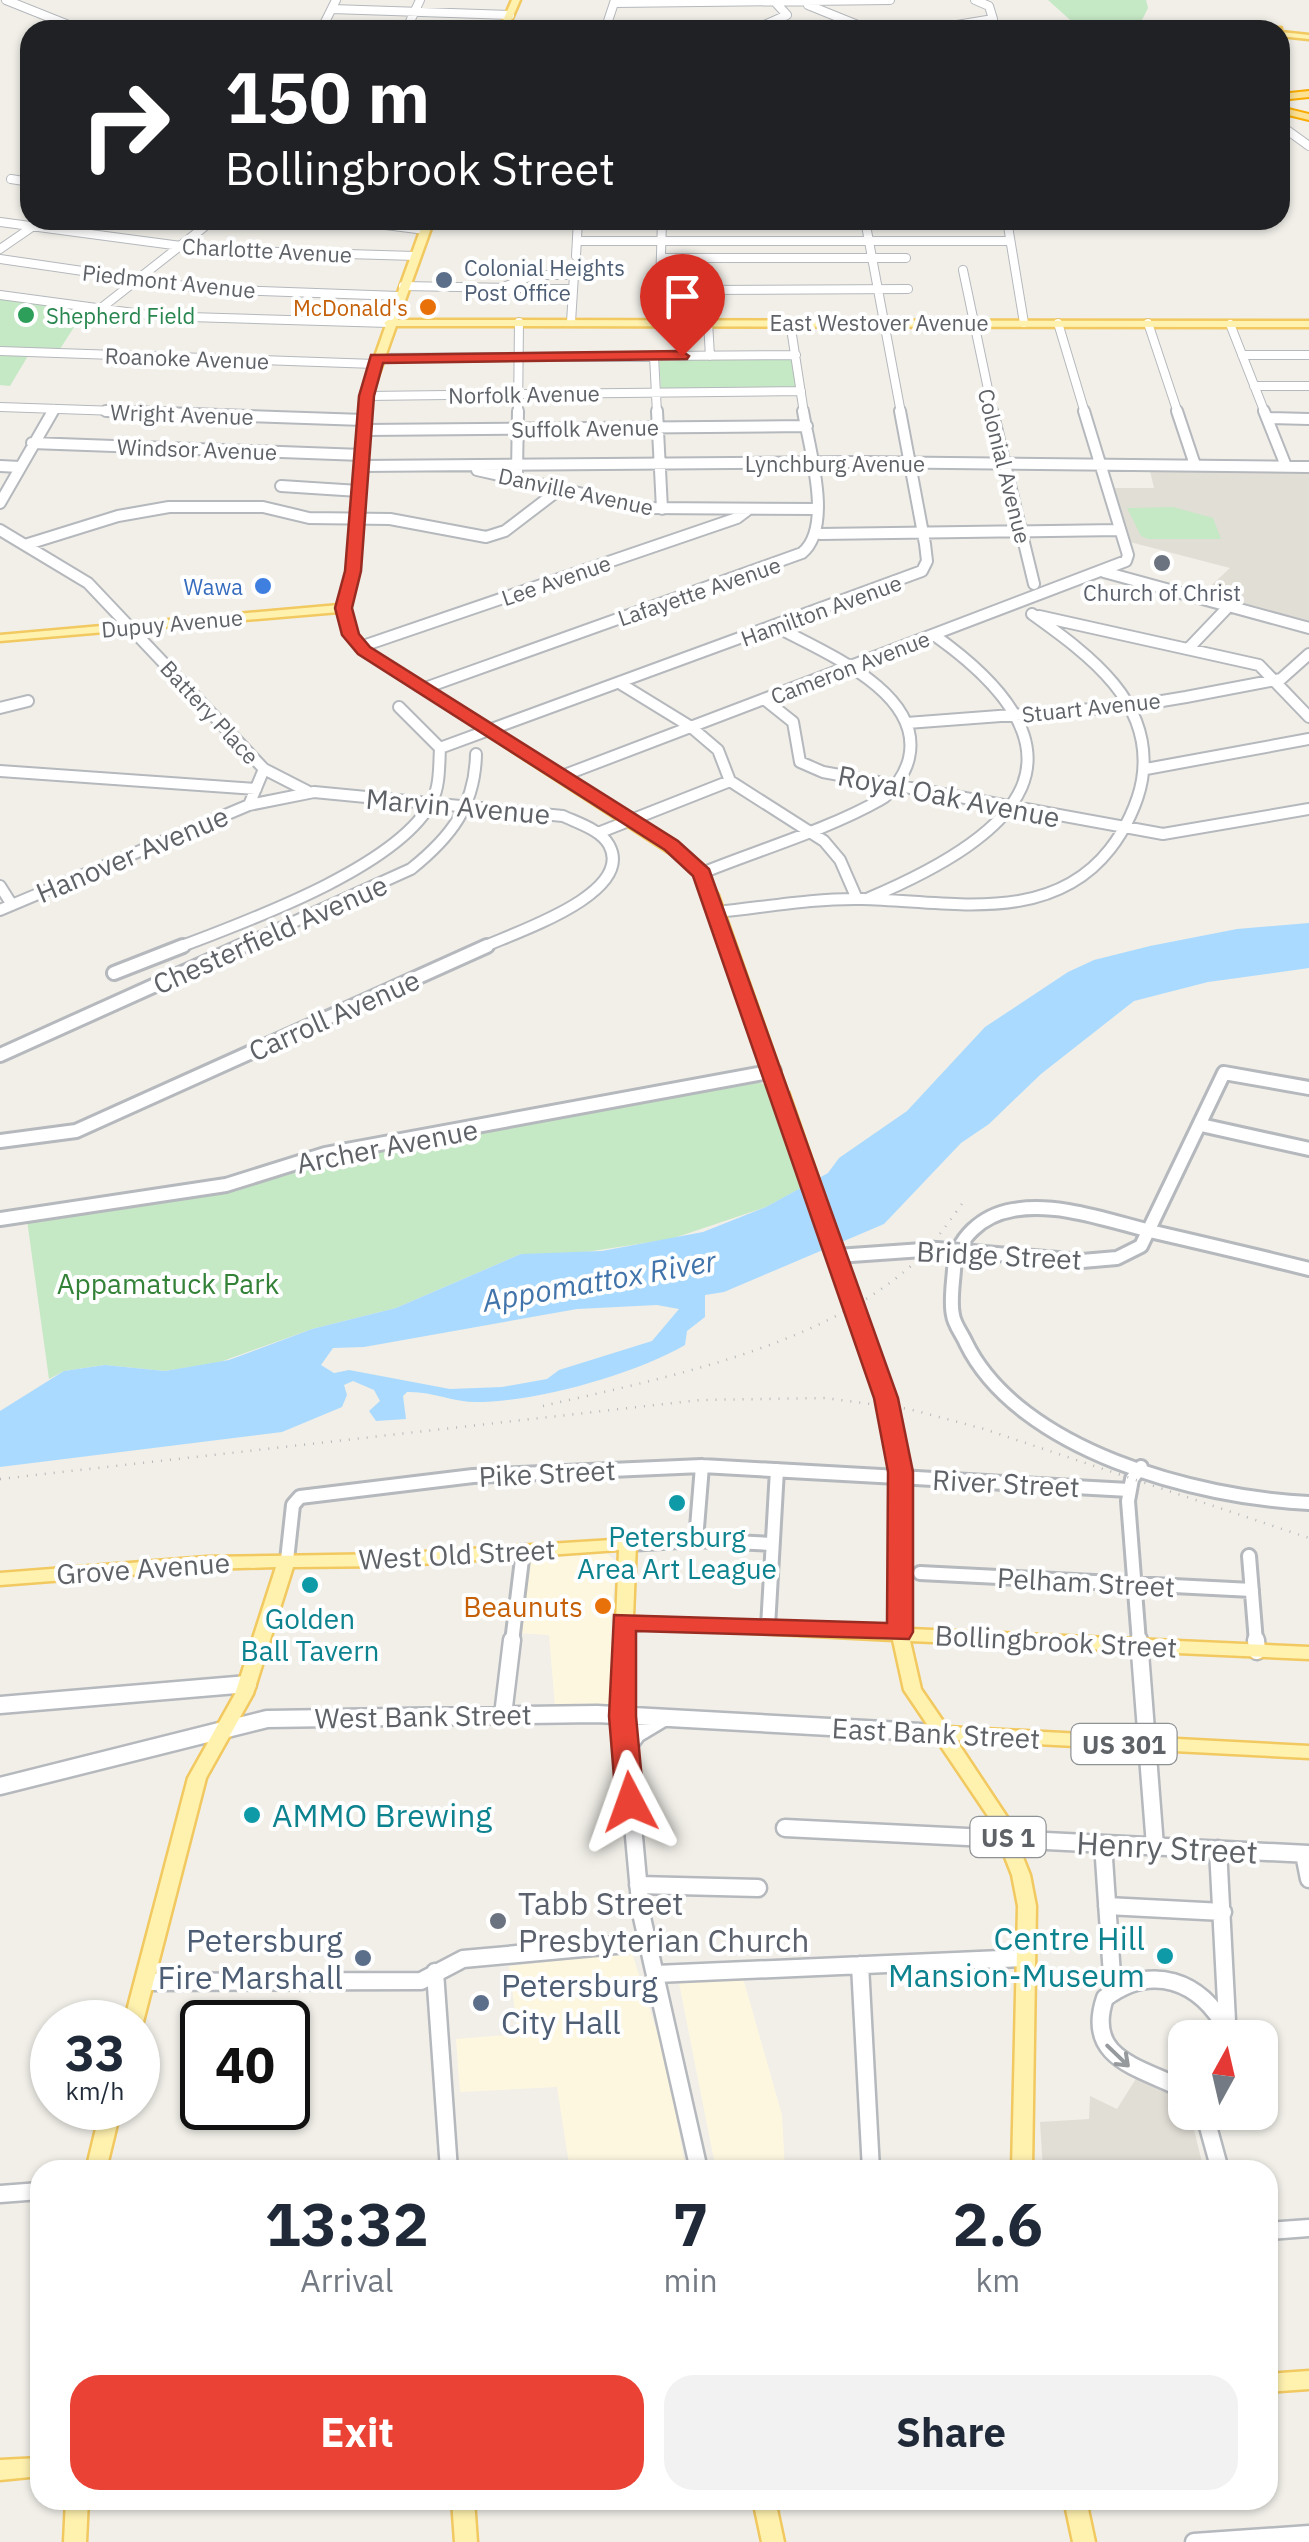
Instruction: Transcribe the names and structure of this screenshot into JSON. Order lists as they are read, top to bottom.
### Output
{
  "streets": {
    "main road": [
      "East Westover Avenue",
      "Dupuy Avenue",
      "West Old Street",
      "Grove Avenue",
      "Bollingbrook Street",
      "East Bank Street",
      "US 301",
      "US 1"
    ],
    "street": [
      "Charlotte Avenue",
      "Piedmont Avenue",
      "Roanoke Avenue",
      "Norfolk Avenue",
      "Wright Avenue",
      "Suffolk Avenue",
      "Windsor Avenue",
      "Lynchburg Avenue",
      "Colonial Avenue",
      "Danville Avenue",
      "Lee Avenue",
      "Lafayette Avenue",
      "Hamilton Avenue",
      "Cameron Avenue",
      "Stuart Avenue",
      "Battery Place",
      "Royal Oak Avenue",
      "Marvin Avenue",
      "Hanover Avenue",
      "Chesterfield Avenue",
      "Carroll Avenue",
      "Archer Avenue",
      "Bridge Street",
      "Pike Street",
      "River Street",
      "Pelham Street",
      "West Bank Street",
      "Henry Street"
    ]
  },
  "crossings": [
    ["East Westover Avenue", "Colonial Avenue"],
    ["East Westover Avenue", "Hamilton Avenue"],
    ["Wright Avenue", "Suffolk Avenue"],
    ["Windsor Avenue", "Lynchburg Avenue"],
    ["Lynchburg Avenue", "Colonial Avenue"],
    ["Lynchburg Avenue", "Danville Avenue"],
    ["Lynchburg Avenue", "Hamilton Avenue"],
    ["Danville Avenue", "Lee Avenue"],
    ["Lee Avenue", "US 1"],
    ["Lafayette Avenue", "US 1"],
    ["Hamilton Avenue", "US 1"],
    ["Dupuy Avenue", "Battery Place"],
    ["Cameron Avenue", "Royal Oak Avenue"],
    ["Cameron Avenue", "US 1"],
    ["Battery Place", "Marvin Avenue"],
    ["Battery Place", "Hanover Avenue"],
    ["Marvin Avenue", "Hanover Avenue"],
    ["Marvin Avenue", "Chesterfield Avenue"],
    ["Marvin Avenue", "Carroll Avenue"],
    ["Archer Avenue", "US 1"],
    ["Bridge Street", "US 1"],
    ["Pike Street", "River Street"],
    ["Pike Street", "West Old Street"],
    ["Pike Street", "Grove Avenue"],
    ["West Old Street", "Grove Avenue"],
    ["Bollingbrook Street", "US 1"],
    ["West Bank Street", "East Bank Street"],
    ["East Bank Street", "US 1"],
    ["US 1", "Henry Street"]
  ],
  "water": ["Appomattox River"],
  "parks": ["Appamatuck Park"],
  "places": [
    "Colonial Heights Post Office",
    "McDonald's",
    "Shepherd Field",
    "Church of Christ",
    "Wawa",
    "Petersburg Area Art League",
    "Golden Ball Tavern",
    "Beaunuts",
    "AMMO Brewing",
    "Tabb Street Presbyterian Church",
    "Centre Hill Mansion-Museum",
    "Petersburg Fire Marshall",
    "Petersburg City Hall"
  ],
  "north": "top",
  "page": {
    "turn": ["150 m", "Bollingbrook Street"],
    "speed": "33 km/h",
    "limit": "40",
    "eta": [
      "13:32",
      "Arrival",
      "7",
      "min",
      "2.6",
      "km"
    ],
    "buttons": ["Exit", "Share"]
  }
}
